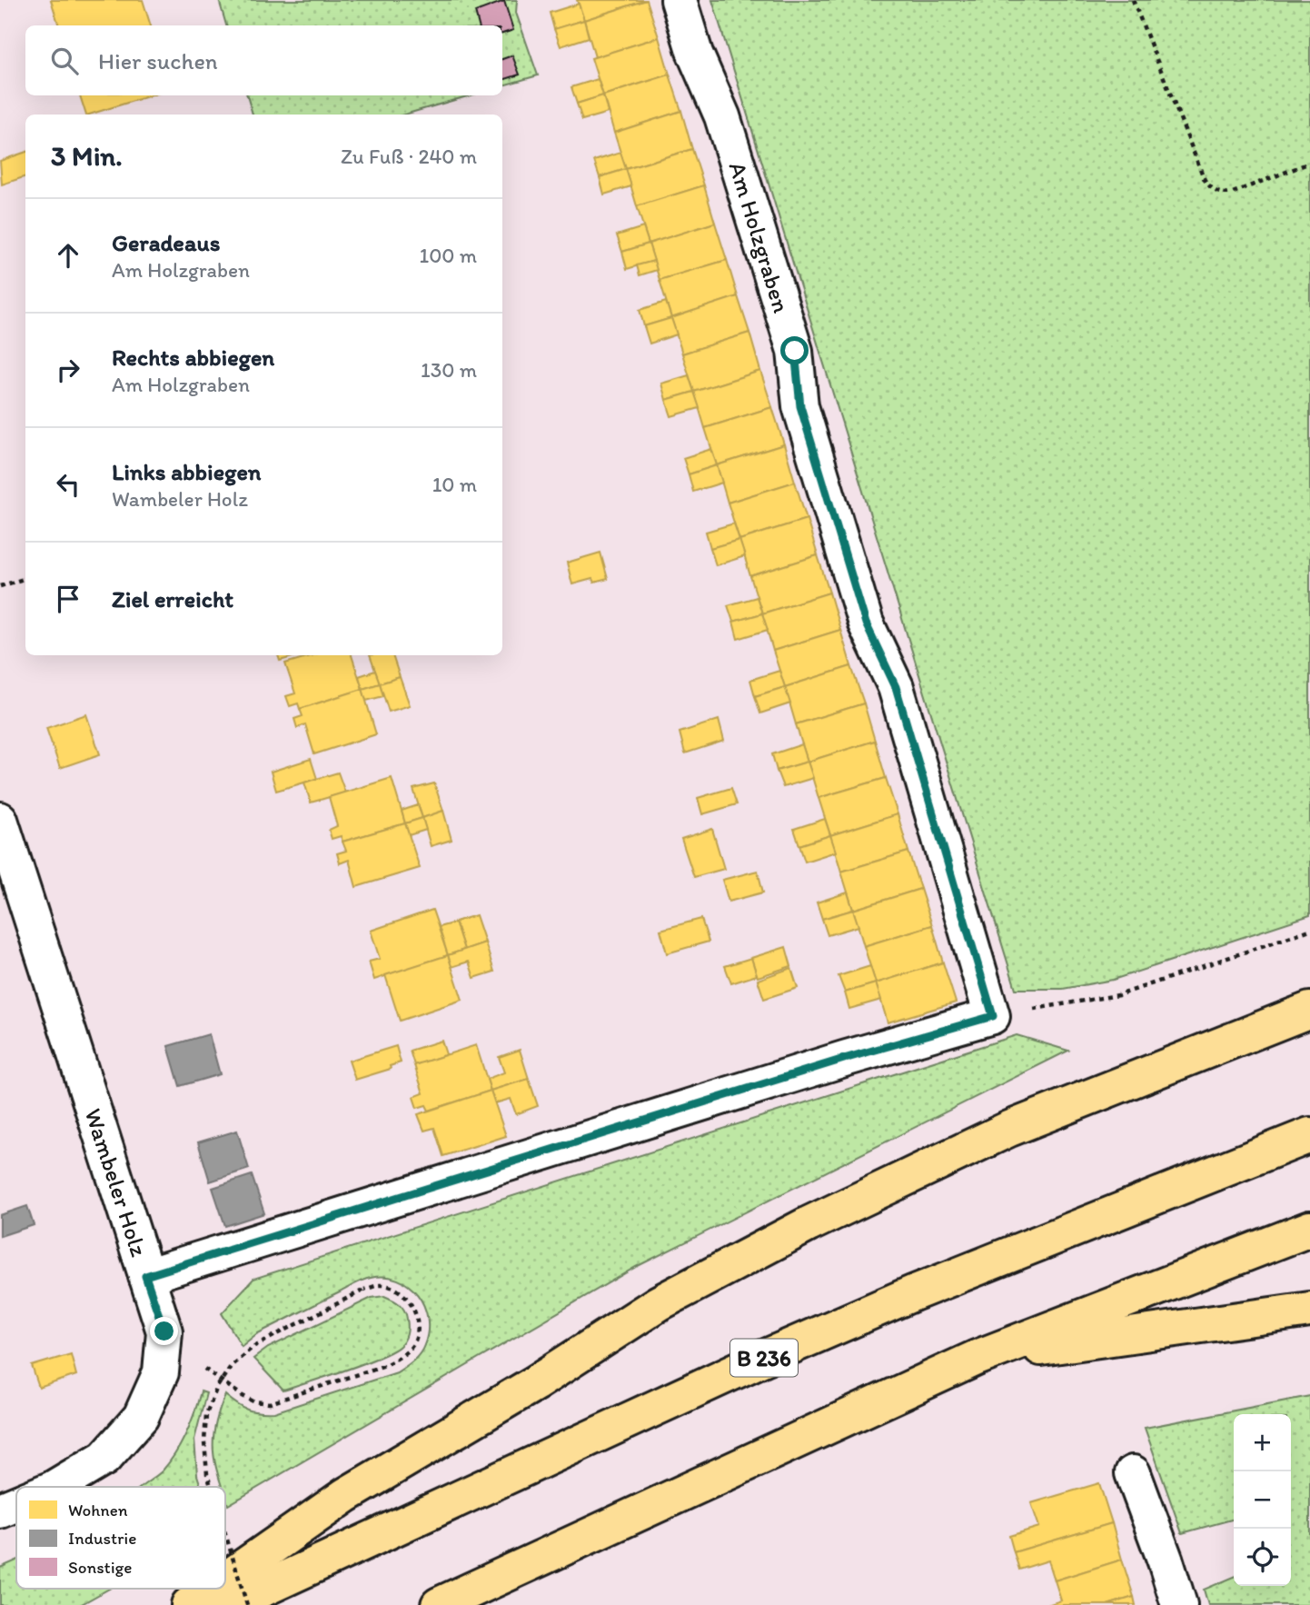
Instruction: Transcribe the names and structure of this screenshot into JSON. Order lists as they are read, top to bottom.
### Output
{
  "streets": {
    "highway": ["B 236"],
    "street": ["Am Holzgraben", "Wambeler Holz"]
  },
  "legend": ["Wohnen", "Industrie", "Sonstige"],
  "page": {
    "search": "Hier suchen",
    "heading": ["3 Min.", "Zu Fuß · 240 m"],
    "list": [
      ["Geradeaus", "Am Holzgraben", "100 m"],
      ["Rechts abbiegen", "Am Holzgraben", "130 m"],
      ["Links abbiegen", "Wambeler Holz", "10 m"],
      "Ziel erreicht"
    ],
    "map_buttons": ["+", "−"]
  }
}
